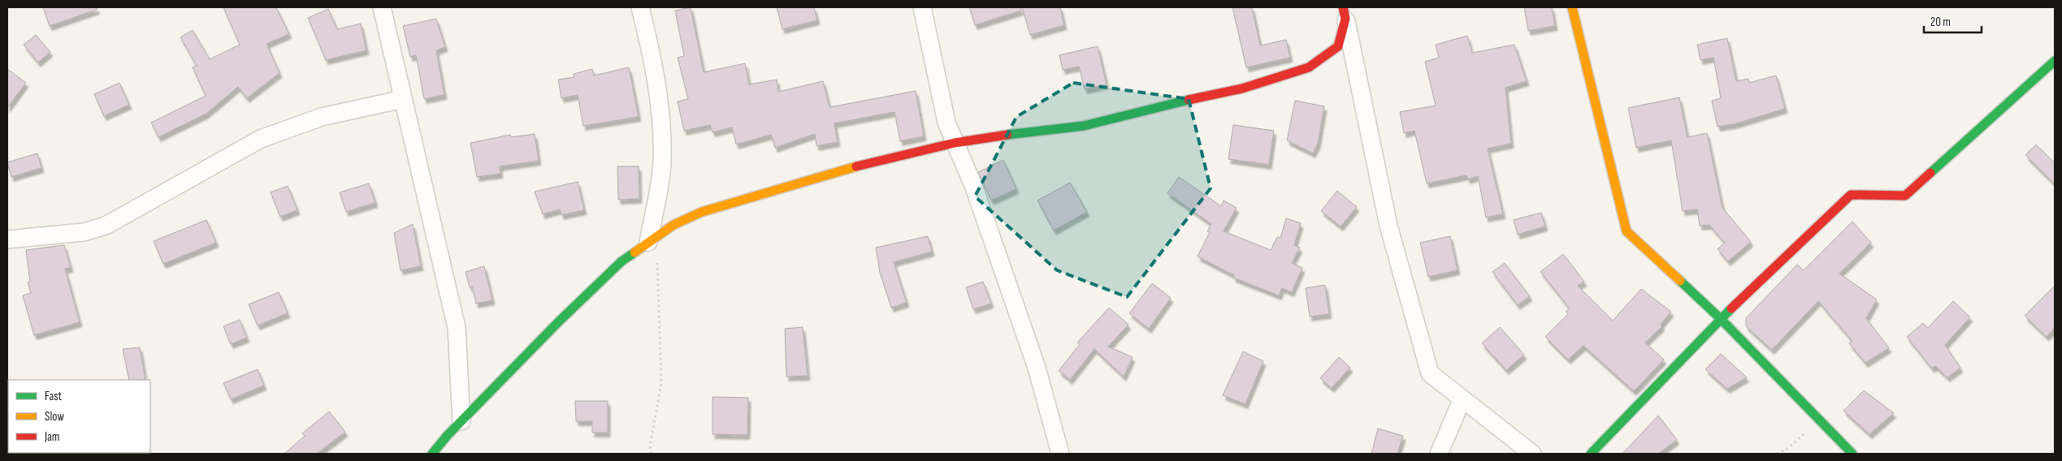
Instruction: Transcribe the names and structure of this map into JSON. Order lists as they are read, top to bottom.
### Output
{
  "legend": ["Fast", "Slow", "Jam"],
  "scale_bar": "20 m"
}
